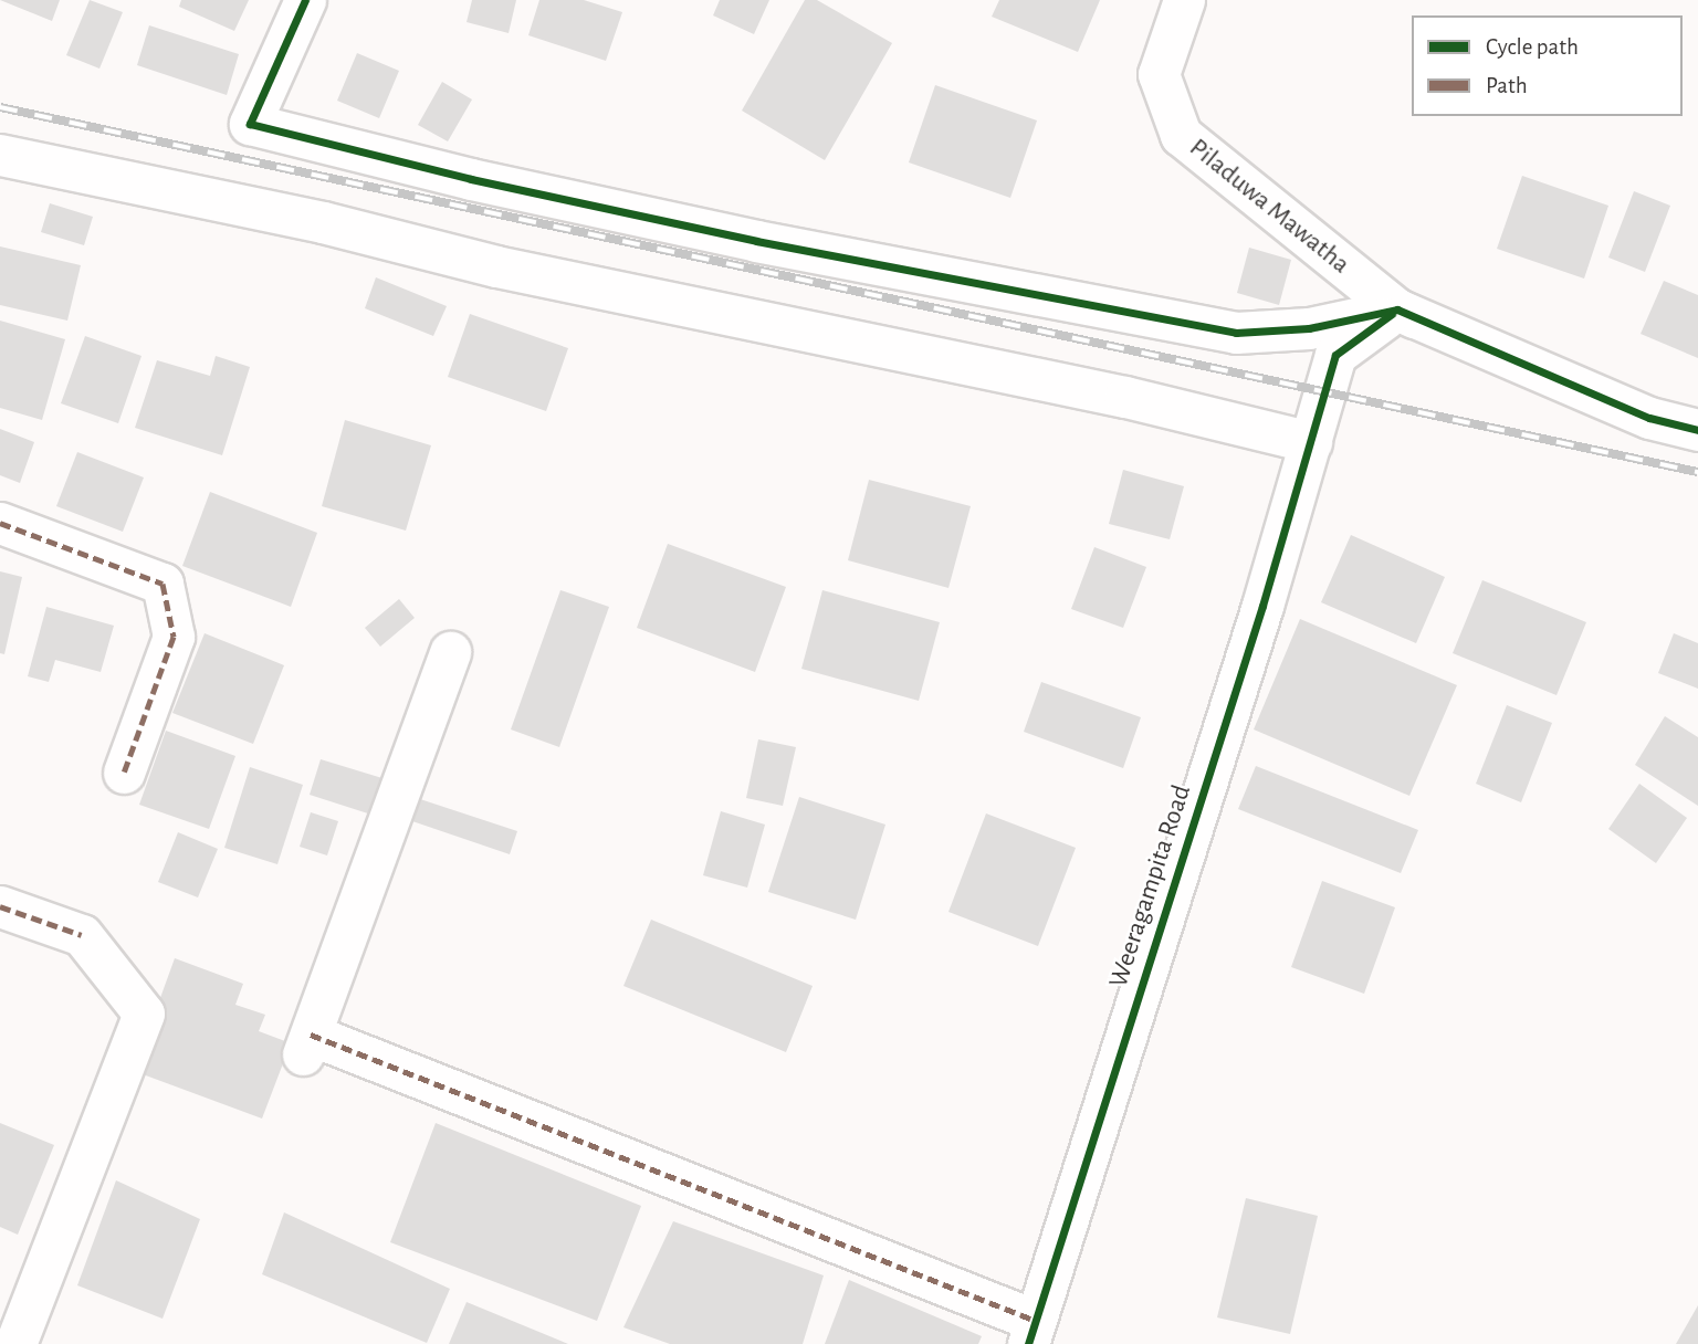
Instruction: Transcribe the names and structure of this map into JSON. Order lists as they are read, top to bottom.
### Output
{
  "streets": {
    "street": ["Piladuwa Mawatha", "Weeragampita Road"]
  },
  "crossings": [
    ["Piladuwa Mawatha", "Weeragampita Road"]
  ],
  "legend": ["Cycle path", "Path"]
}
